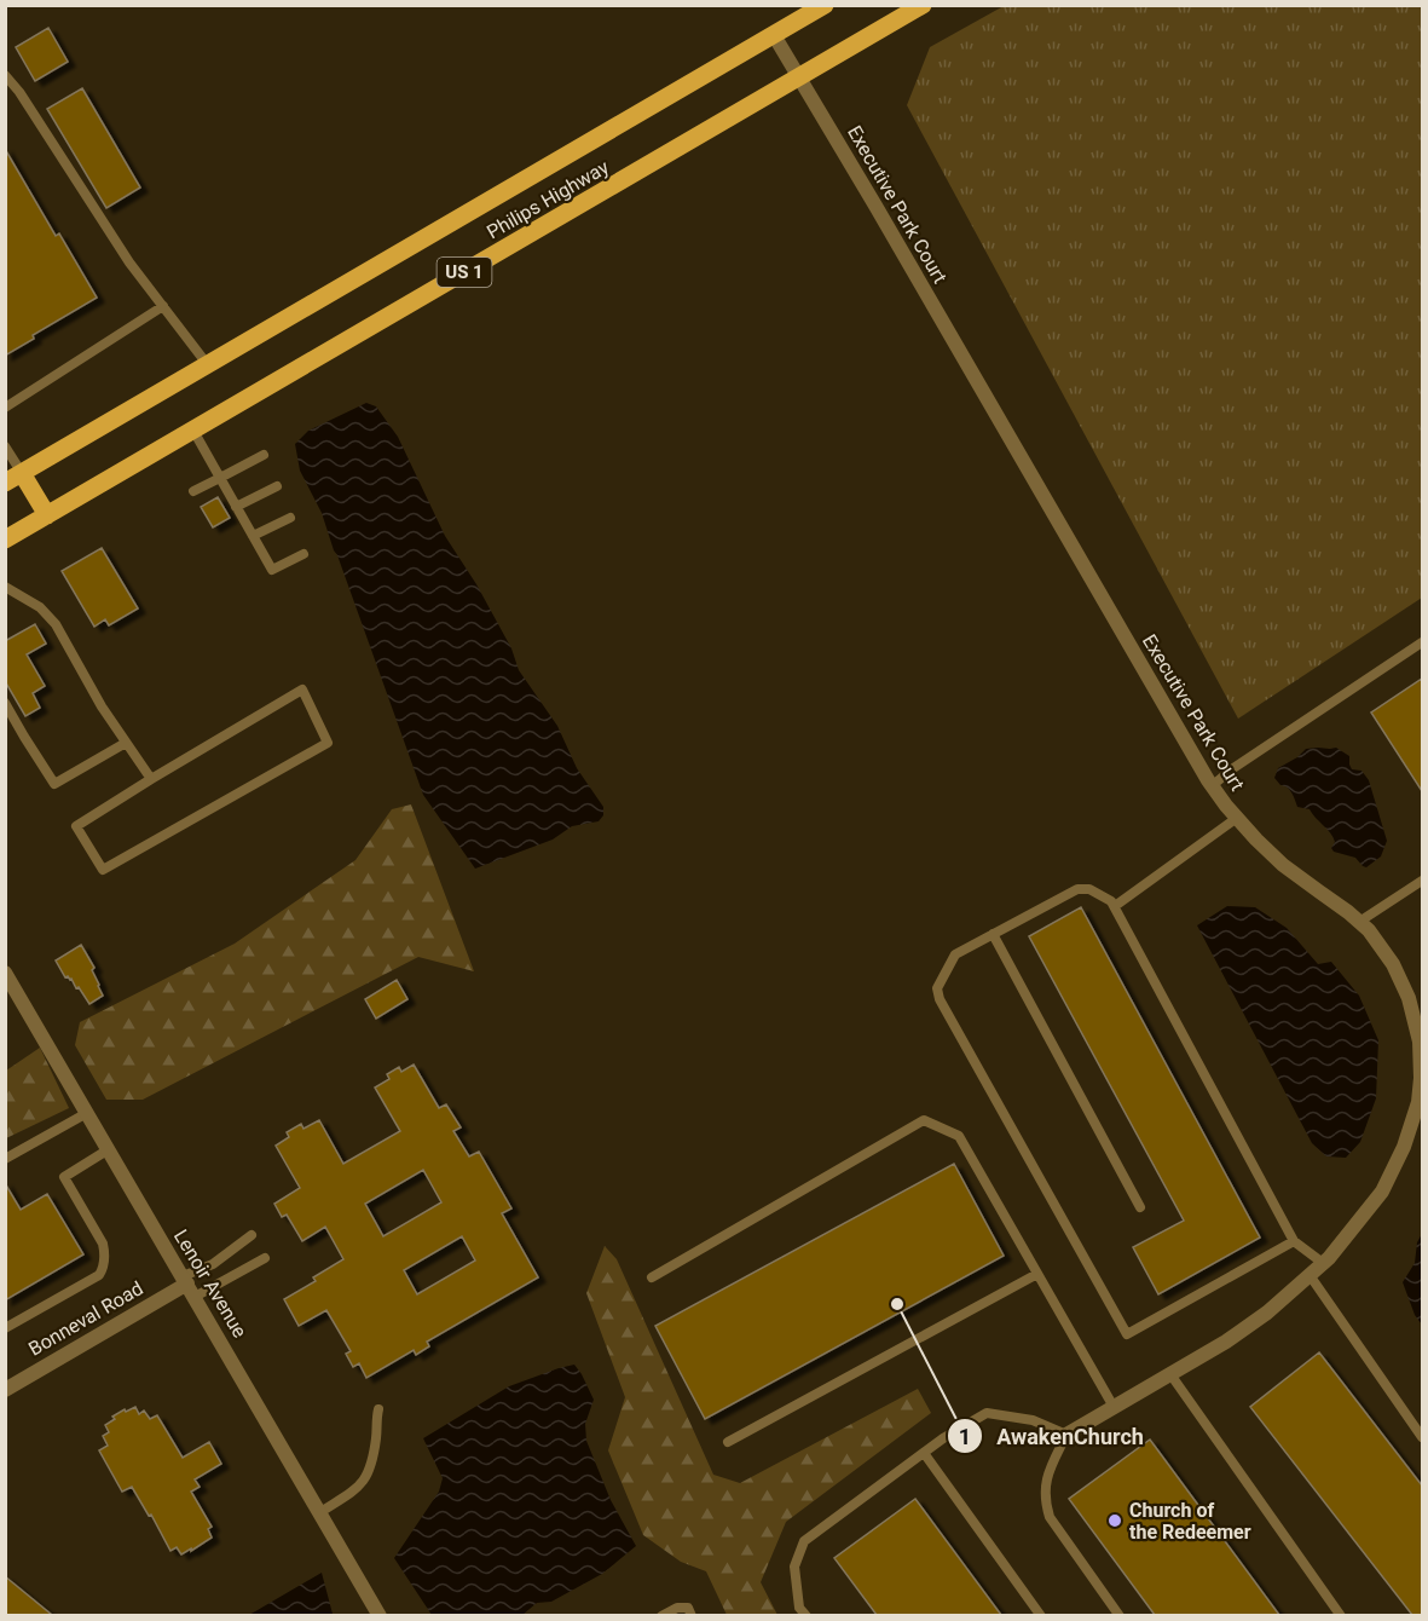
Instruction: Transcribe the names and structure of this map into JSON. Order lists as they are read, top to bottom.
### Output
{
  "streets": {
    "main road": ["Philips Highway", "US 1"],
    "street": ["Executive Park Court", "Lenoir Avenue", "Bonneval Road"]
  },
  "crossings": [
    ["Philips Highway", "Executive Park Court"],
    ["Lenoir Avenue", "Bonneval Road"]
  ],
  "places": ["AwakenChurch", "Church of the Redeemer"]
}
